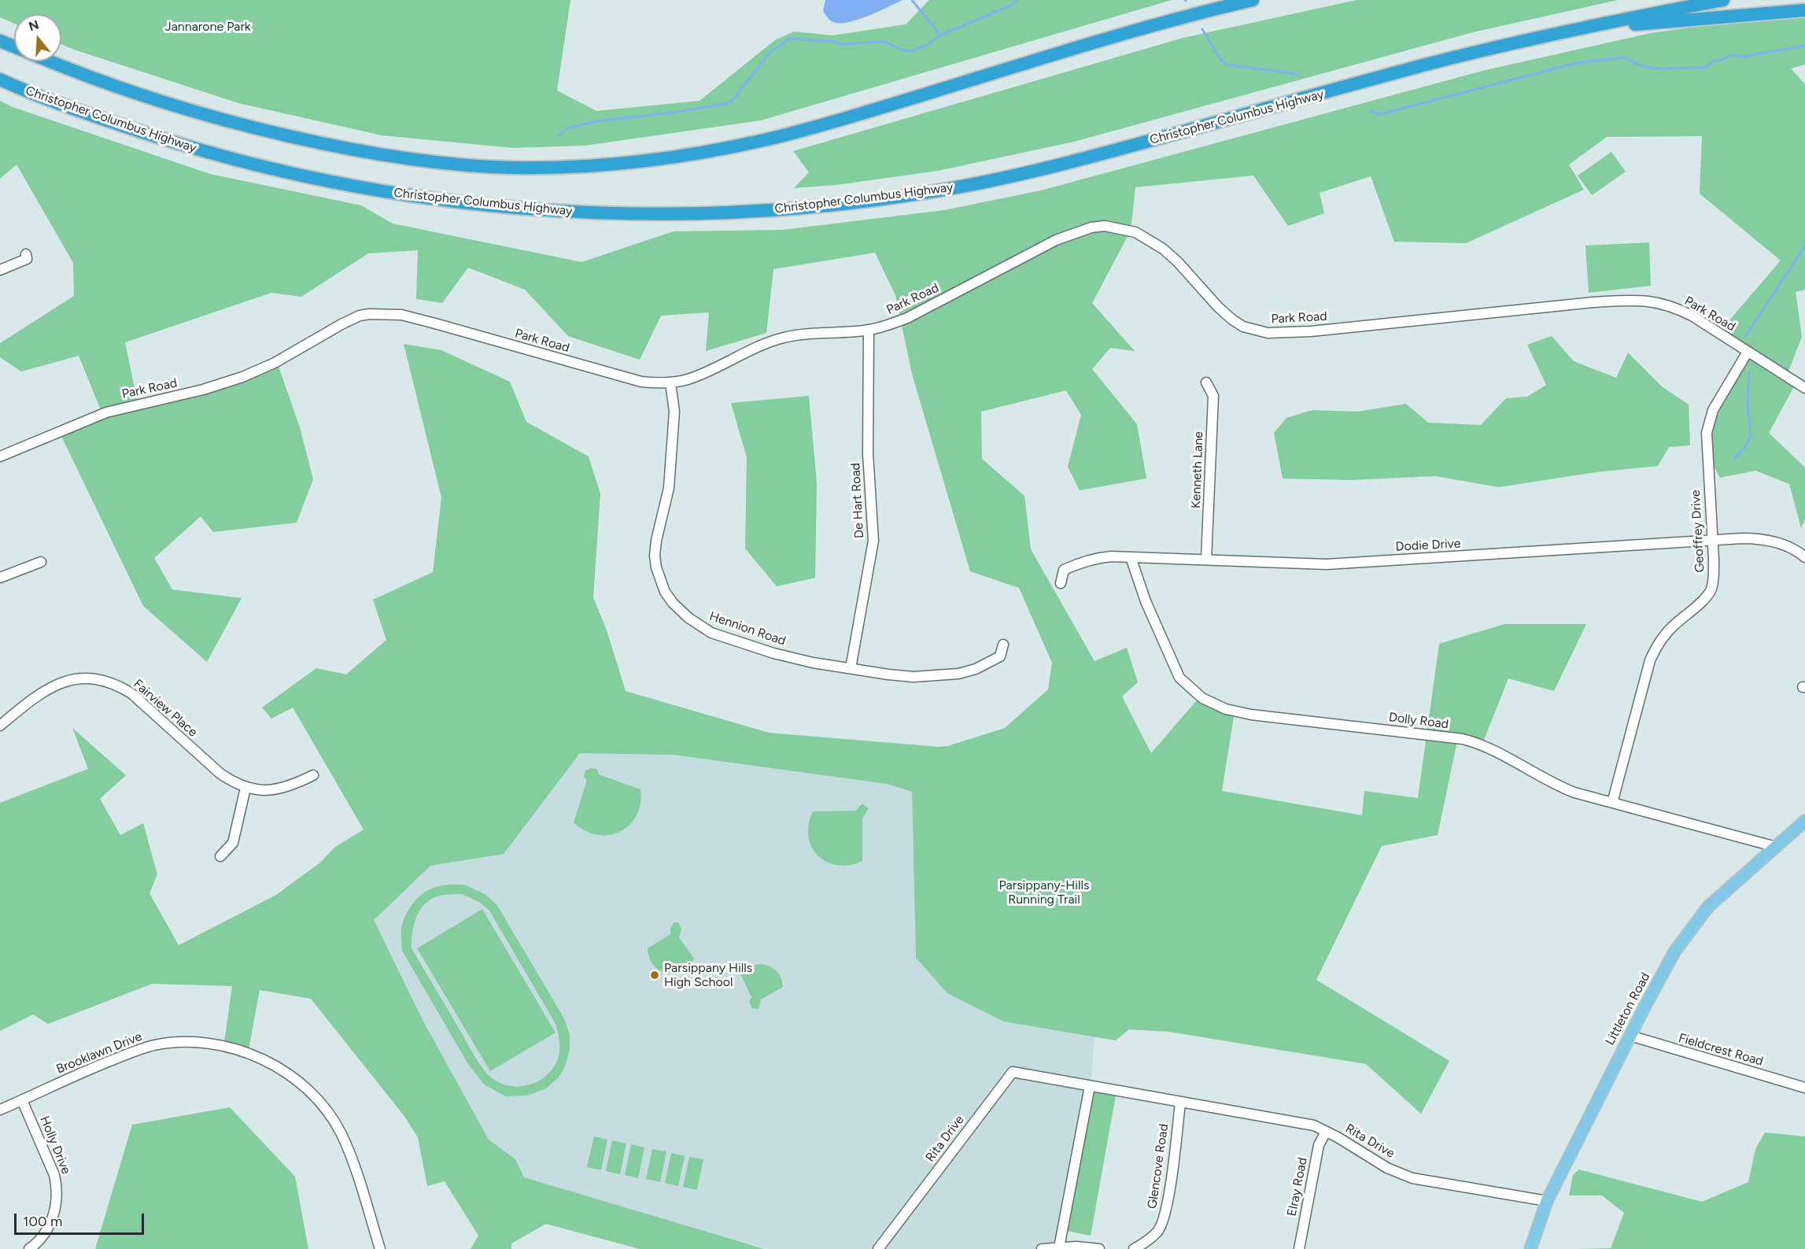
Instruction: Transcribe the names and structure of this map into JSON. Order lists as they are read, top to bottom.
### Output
{
  "streets": {
    "highway": ["Christopher Columbus Highway"],
    "main road": ["Littleton Road"],
    "street": [
      "Park Road",
      "Kenneth Lane",
      "De Hart Road",
      "Geoffrey Drive",
      "Dodie Drive",
      "Hennion Road",
      "Fairview Place",
      "Dolly Road",
      "Fieldcrest Road",
      "Brooklawn Drive",
      "Rita Drive",
      "Holly Drive",
      "Glencove Road",
      "Elray Road"
    ]
  },
  "crossings": [
    ["Park Road", "De Hart Road"],
    ["Park Road", "Geoffrey Drive"],
    ["Park Road", "Hennion Road"],
    ["Kenneth Lane", "Dodie Drive"],
    ["De Hart Road", "Hennion Road"],
    ["Geoffrey Drive", "Dodie Drive"],
    ["Geoffrey Drive", "Dolly Road"],
    ["Dodie Drive", "Dolly Road"],
    ["Dolly Road", "Littleton Road"],
    ["Littleton Road", "Fieldcrest Road"],
    ["Littleton Road", "Rita Drive"],
    ["Brooklawn Drive", "Holly Drive"],
    ["Rita Drive", "Glencove Road"],
    ["Rita Drive", "Elray Road"]
  ],
  "parks": ["Jannarone Park", "Parsippany-Hills Running Trail"],
  "places": ["Parsippany Hills High School"],
  "scale_bar": "100 m",
  "north": "top"
}
